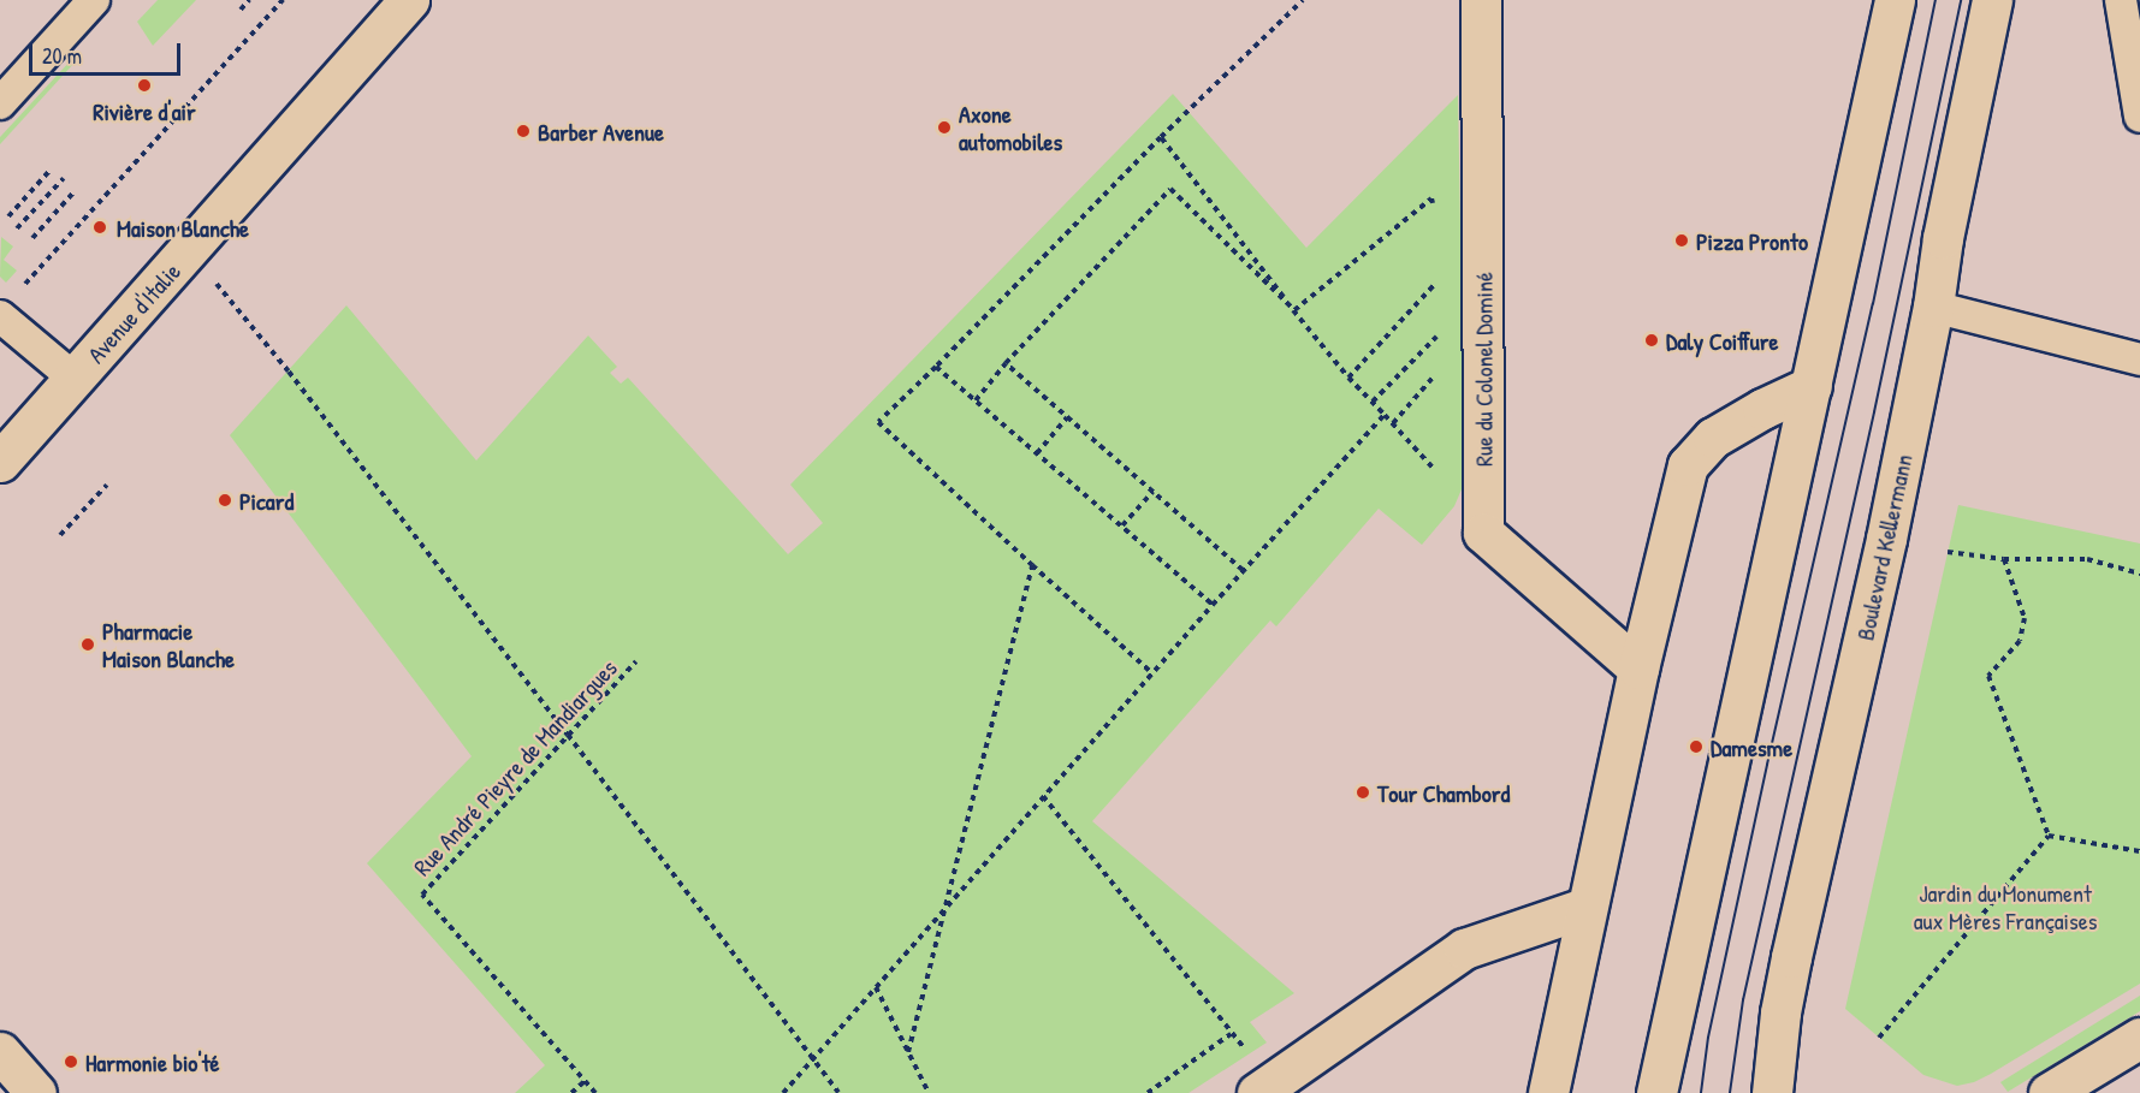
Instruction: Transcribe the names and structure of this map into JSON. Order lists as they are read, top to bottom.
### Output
{
  "streets": {
    "main road": ["Avenue d'Italie", "Rue du Colonel Dominé", "Boulevard Kellermann"],
    "path": ["Rue André Pieyre de Mandiargues"]
  },
  "parks": ["Jardin du Monument aux Mères Françaises"],
  "places": [
    "Rivière d'air",
    "Axone automobiles",
    "Barber Avenue",
    "Maison Blanche",
    "Pizza Pronto",
    "Daly Coiffure",
    "Picard",
    "Pharmacie Maison Blanche",
    "Damesme",
    "Tour Chambord",
    "Harmonie bio'té"
  ],
  "scale_bar": "20 m"
}
